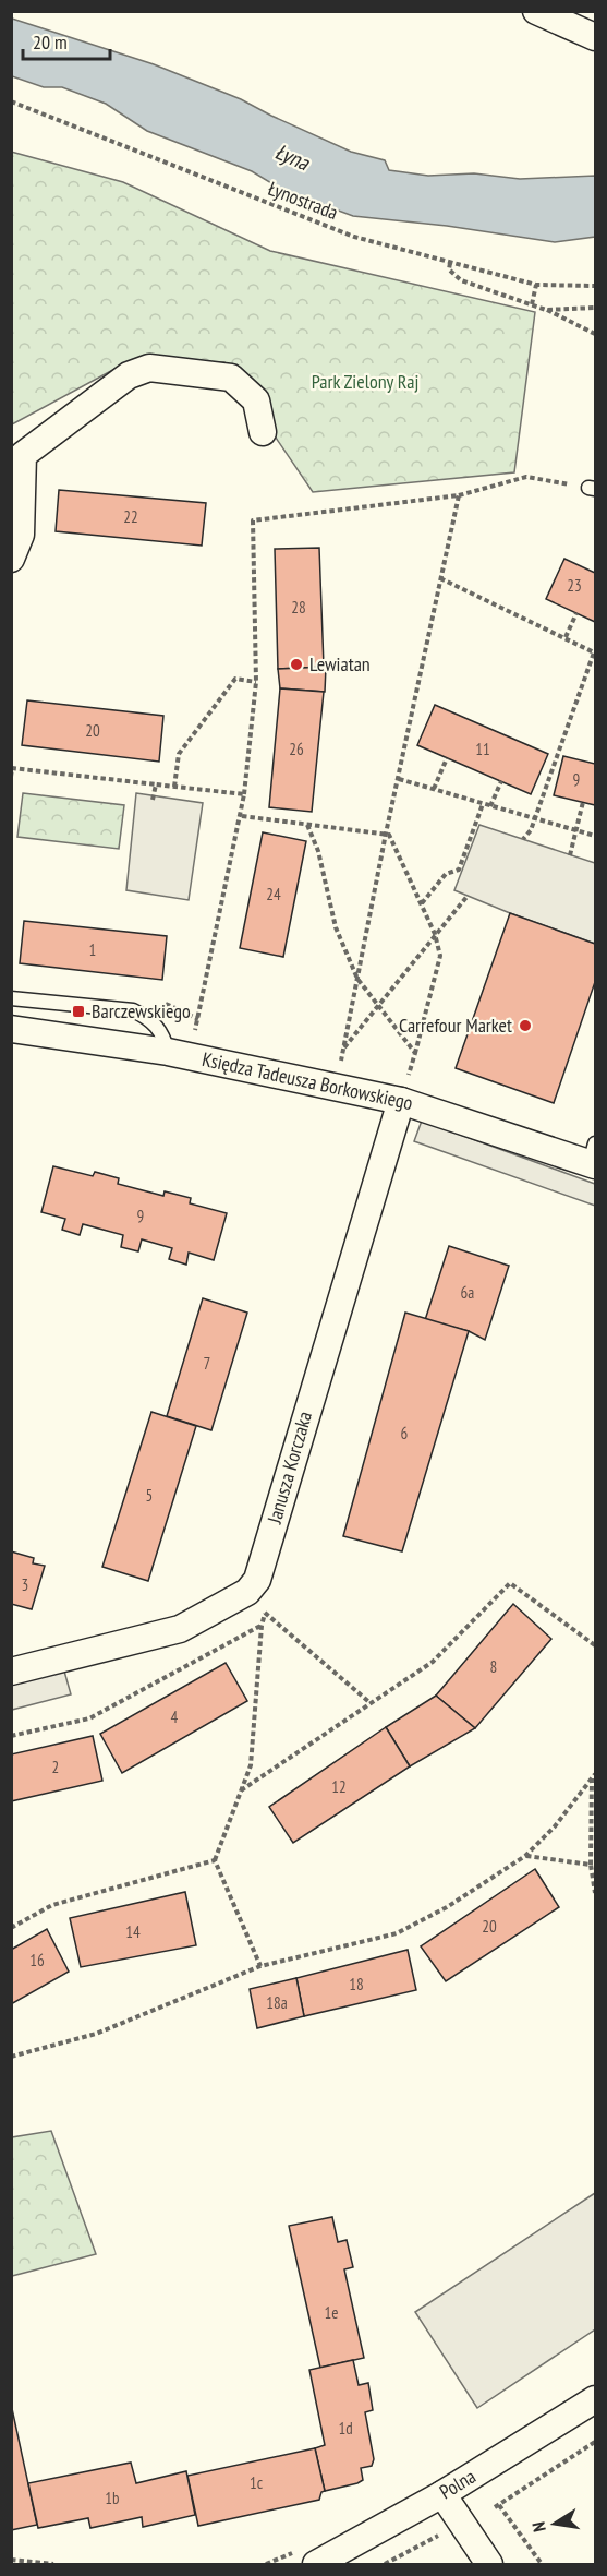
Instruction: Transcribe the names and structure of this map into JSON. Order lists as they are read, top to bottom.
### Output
{
  "streets": {
    "street": ["Księdza Tadeusza Borkowskiego", "Janusza Korczaka", "Polna"],
    "path": ["Łynostrada"]
  },
  "crossings": [
    ["Księdza Tadeusza Borkowskiego", "Janusza Korczaka"]
  ],
  "water": ["Łyna"],
  "parks": ["Park Zielony Raj"],
  "places": {
    "other": ["Lewiatan", "Carrefour Market"],
    "transit": ["Barczewskiego"]
  },
  "house_numbers": [
    "22",
    "23",
    "28",
    "20",
    "26",
    "11",
    "9",
    "24",
    "1",
    "9",
    "6a",
    "7",
    "6",
    "5",
    "3",
    "8",
    "4",
    "2",
    "12",
    "20",
    "14",
    "16",
    "18",
    "18a",
    "1e",
    "1d",
    "1c",
    "1b"
  ],
  "scale_bar": "20 m",
  "north": "left"
}
